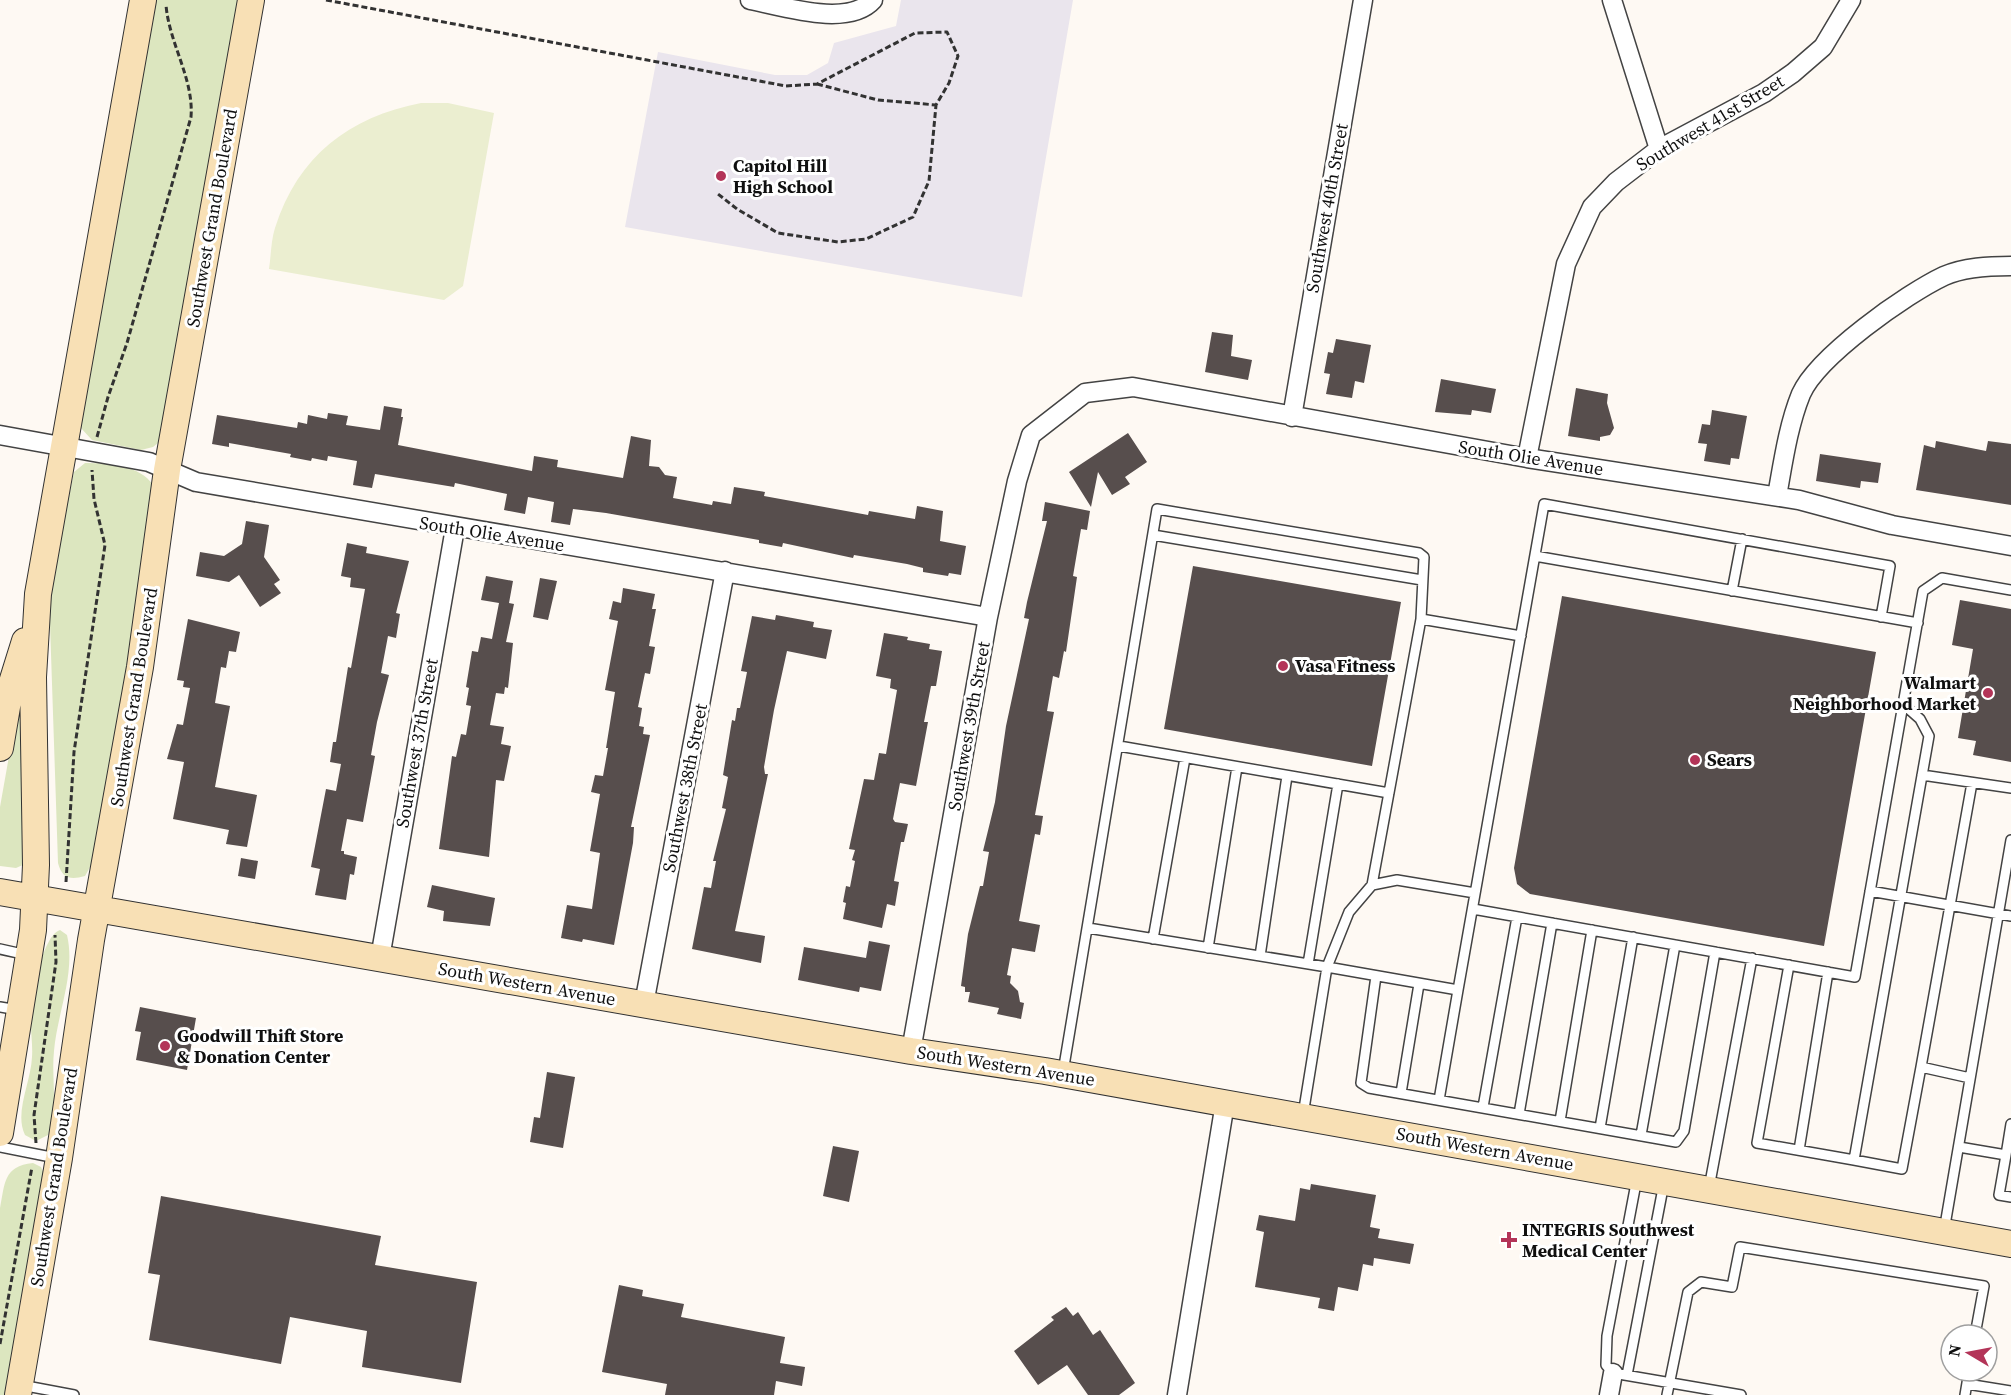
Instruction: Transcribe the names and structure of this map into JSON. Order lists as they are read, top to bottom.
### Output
{
  "streets": {
    "street": [
      "Southwest 41st Street",
      "Southwest 40th Street",
      "Southwest Grand Boulevard",
      "South Olie Avenue",
      "Southwest 39th Street",
      "Southwest 37th Street",
      "Southwest 38th Street",
      "South Western Avenue"
    ]
  },
  "crossings": [
    ["Southwest 41st Street", "South Olie Avenue"],
    ["Southwest 40th Street", "South Olie Avenue"],
    ["Southwest Grand Boulevard", "South Olie Avenue"],
    ["Southwest Grand Boulevard", "South Western Avenue"],
    ["South Olie Avenue", "Southwest 39th Street"],
    ["South Olie Avenue", "Southwest 37th Street"],
    ["South Olie Avenue", "Southwest 38th Street"],
    ["Southwest 39th Street", "South Western Avenue"],
    ["Southwest 37th Street", "South Western Avenue"],
    ["Southwest 38th Street", "South Western Avenue"]
  ],
  "places": {
    "other": [
      "Capitol Hill High School",
      "Vasa Fitness",
      "Walmart Neighborhood Market",
      "Sears",
      "Goodwill Thift Store & Donation Center"
    ],
    "health": ["INTEGRIS Southwest Medical Center"]
  },
  "north": "left"
}
